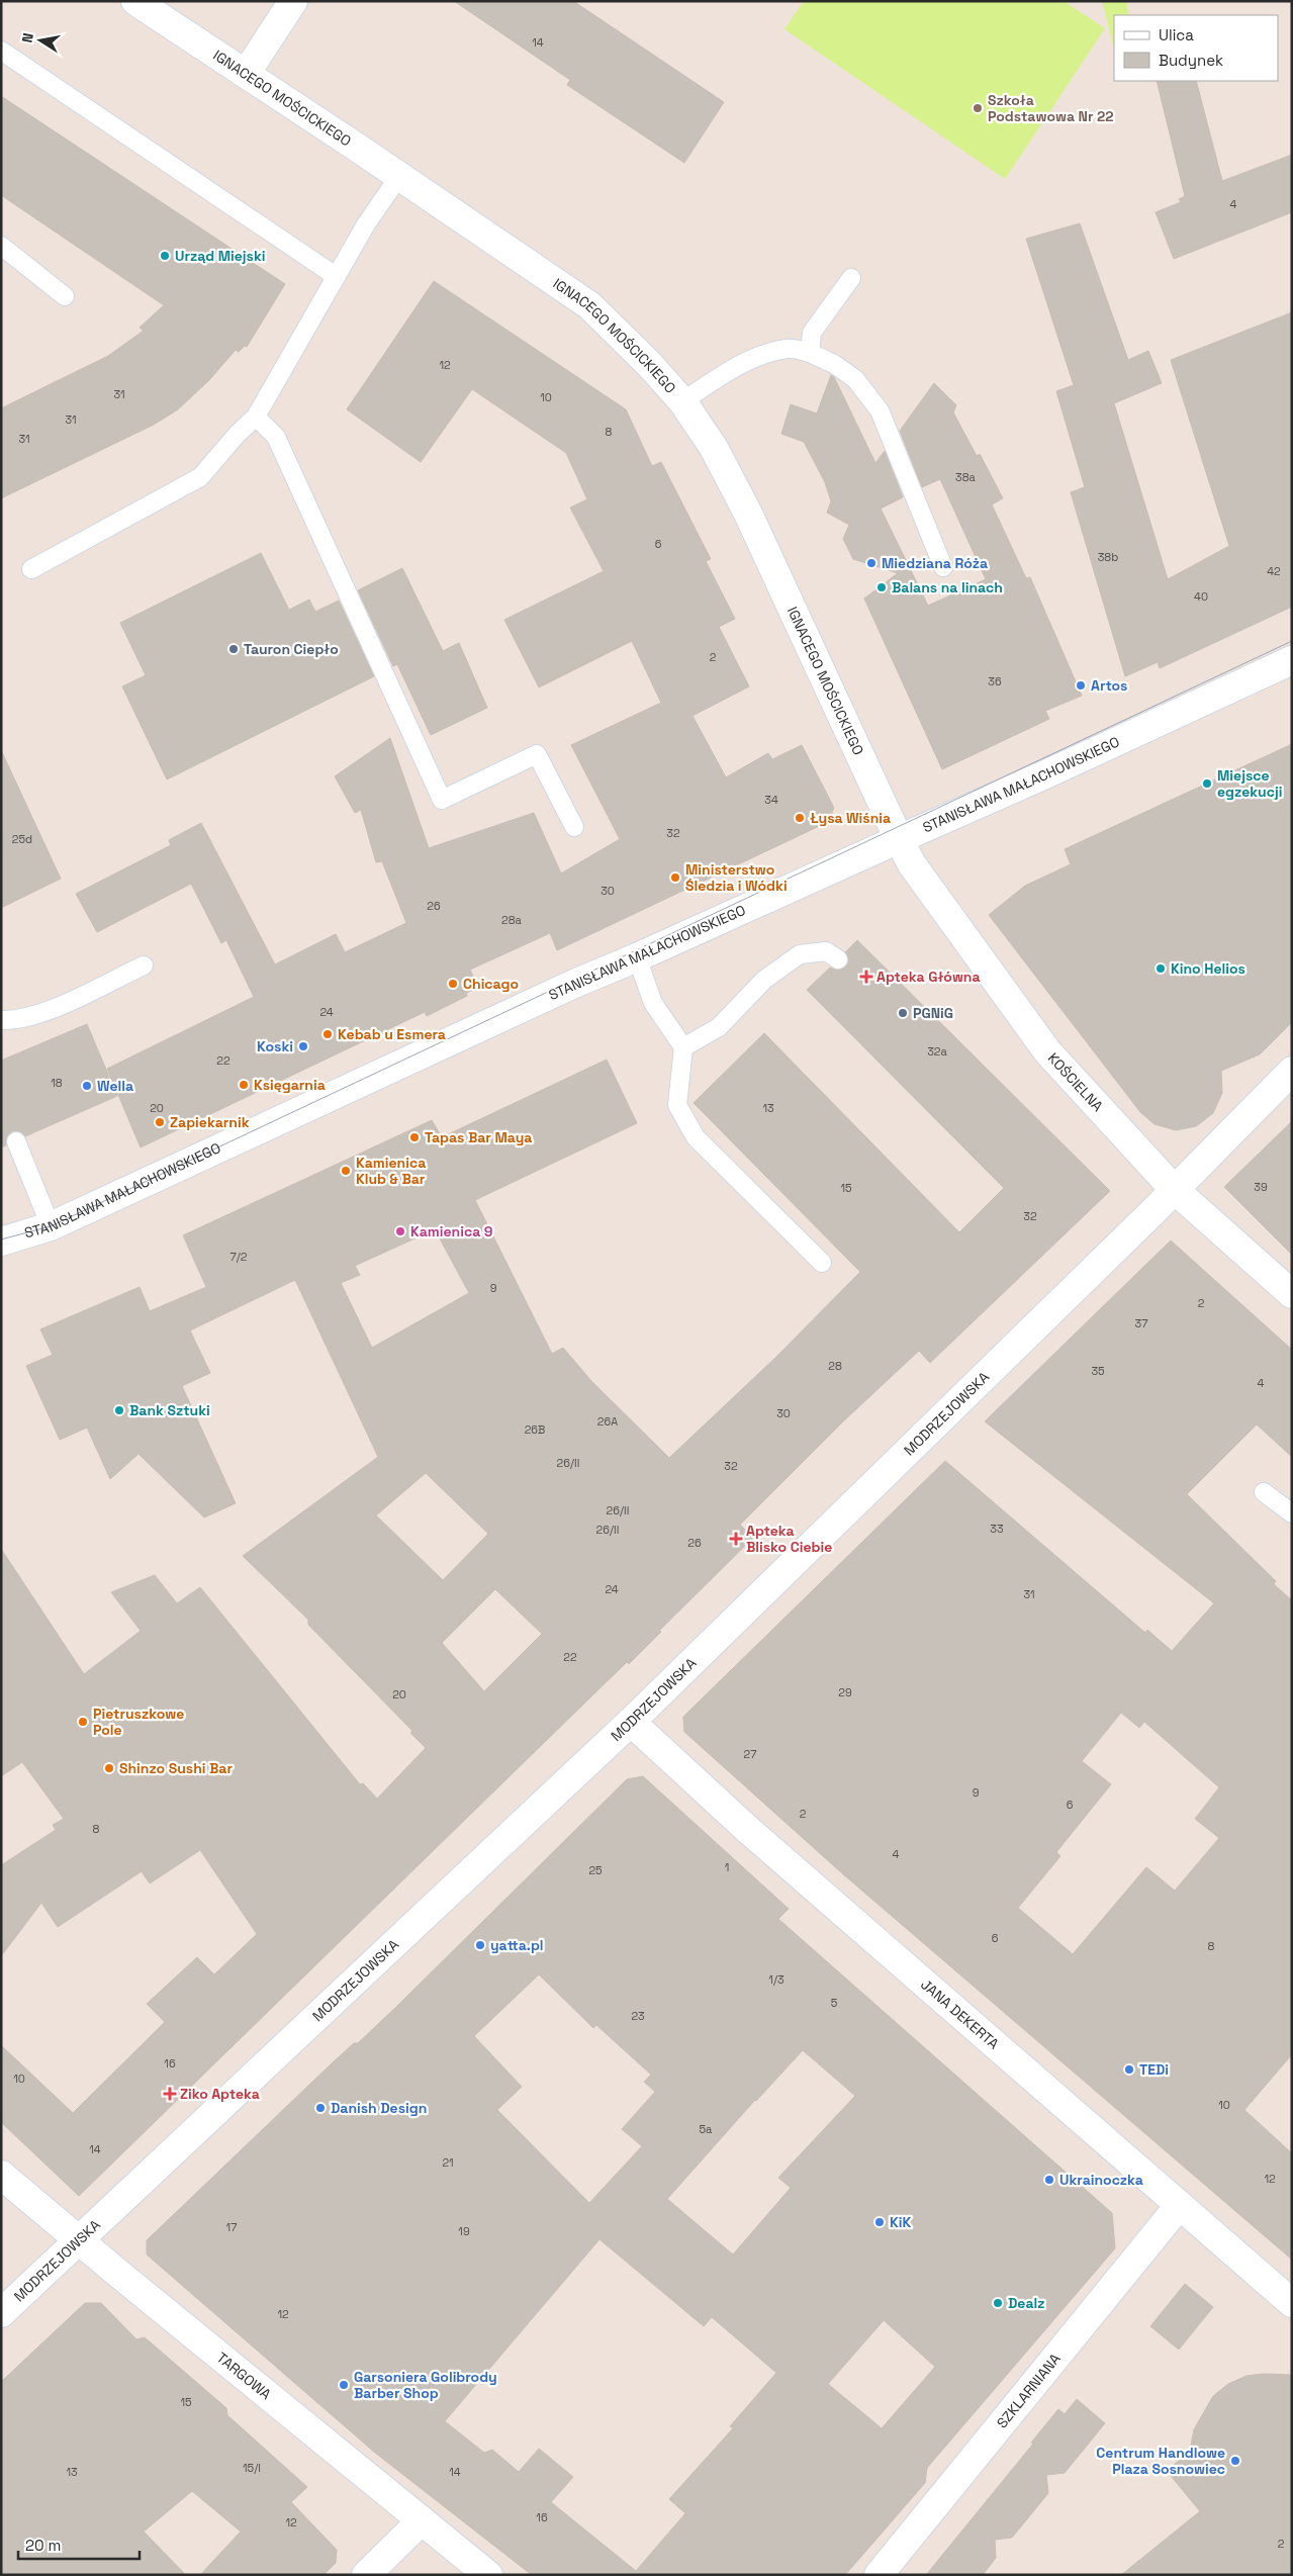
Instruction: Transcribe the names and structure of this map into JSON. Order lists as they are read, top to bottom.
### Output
{
  "streets": {
    "street": [
      "IGNACEGO MOŚCICKIEGO",
      "STANISŁAWA MAŁACHOWSKIEGO",
      "KOŚCIELNA",
      "MODRZEJOWSKA",
      "JANA DEKERTA",
      "TARGOWA",
      "SZKLARNIANA"
    ]
  },
  "crossings": [
    ["IGNACEGO MOŚCICKIEGO", "STANISŁAWA MAŁACHOWSKIEGO"],
    ["IGNACEGO MOŚCICKIEGO", "KOŚCIELNA"],
    ["STANISŁAWA MAŁACHOWSKIEGO", "KOŚCIELNA"],
    ["KOŚCIELNA", "MODRZEJOWSKA"],
    ["MODRZEJOWSKA", "JANA DEKERTA"],
    ["MODRZEJOWSKA", "TARGOWA"],
    ["JANA DEKERTA", "SZKLARNIANA"]
  ],
  "places": {
    "other": [
      "Szkoła Podstawowa Nr 22",
      "Urząd Miejski",
      "Miedziana Róża",
      "Balans na linach",
      "Tauron Ciepło",
      "Artos",
      "Miejsce egzekucji",
      "Łysa Wiśnia",
      "Ministerstwo Śledzia i Wódki",
      "Kino Helios",
      "Chicago",
      "PGNiG",
      "Kebab u Esmera",
      "Koski",
      "Księgarnia",
      "Wella",
      "Zapiekarnik",
      "Tapas Bar Maya",
      "Kamienica Klub & Bar",
      "Kamienica 9",
      "Bank Sztuki",
      "Pietruszkowe Pole",
      "Shinzo Sushi Bar",
      "yatta.pl",
      "TEDi",
      "Danish Design",
      "Ukrainoczka",
      "KiK",
      "Dealz",
      "Garsoniera Golibrody Barber Shop",
      "Centrum Handlowe Plaza Sosnowiec"
    ],
    "health": ["Apteka Główna", "Apteka Blisko Ciebie", "Ziko Apteka"]
  },
  "house_numbers": [
    "14",
    "4",
    "12",
    "31",
    "10",
    "31",
    "8",
    "31",
    "38a",
    "6",
    "38b",
    "42",
    "40",
    "2",
    "36",
    "34",
    "32",
    "25d",
    "30",
    "26",
    "28a",
    "24",
    "32a",
    "22",
    "18",
    "20",
    "13",
    "39",
    "15",
    "32",
    "7/2",
    "9",
    "2",
    "37",
    "28",
    "35",
    "4",
    "30",
    "26A",
    "26B",
    "26/II",
    "32",
    "26/II",
    "33",
    "26/II",
    "26",
    "24",
    "31",
    "22",
    "29",
    "20",
    "27",
    "9",
    "6",
    "2",
    "8",
    "4",
    "1",
    "25",
    "6",
    "8",
    "1/3",
    "5",
    "23",
    "16",
    "10",
    "10",
    "5a",
    "14",
    "21",
    "12",
    "17",
    "19",
    "12",
    "15",
    "15/I",
    "13",
    "14",
    "16",
    "12",
    "2"
  ],
  "legend": ["Ulica", "Budynek"],
  "scale_bar": "20 m",
  "north": "left"
}
